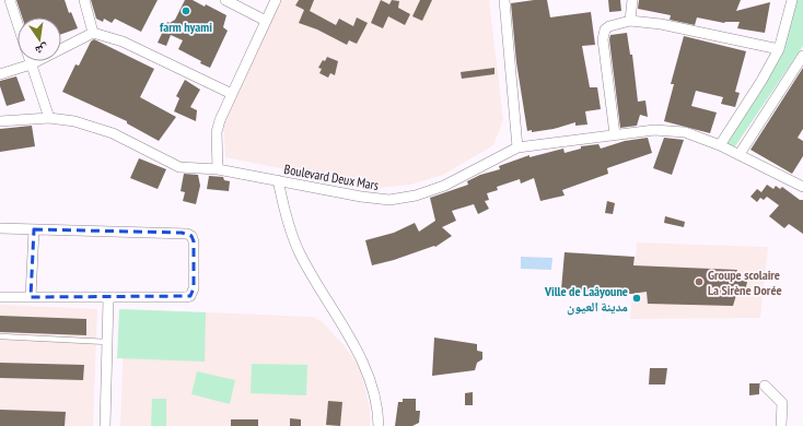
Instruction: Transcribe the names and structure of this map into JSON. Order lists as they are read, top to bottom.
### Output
{
  "streets": {
    "street": ["Boulevard Deux Mars"]
  },
  "places": ["farm hyami", "Groupe scolaire La Sirène Dorée", "Ville de Laâyoune مدينة العيون"],
  "north": "bottom"
}
